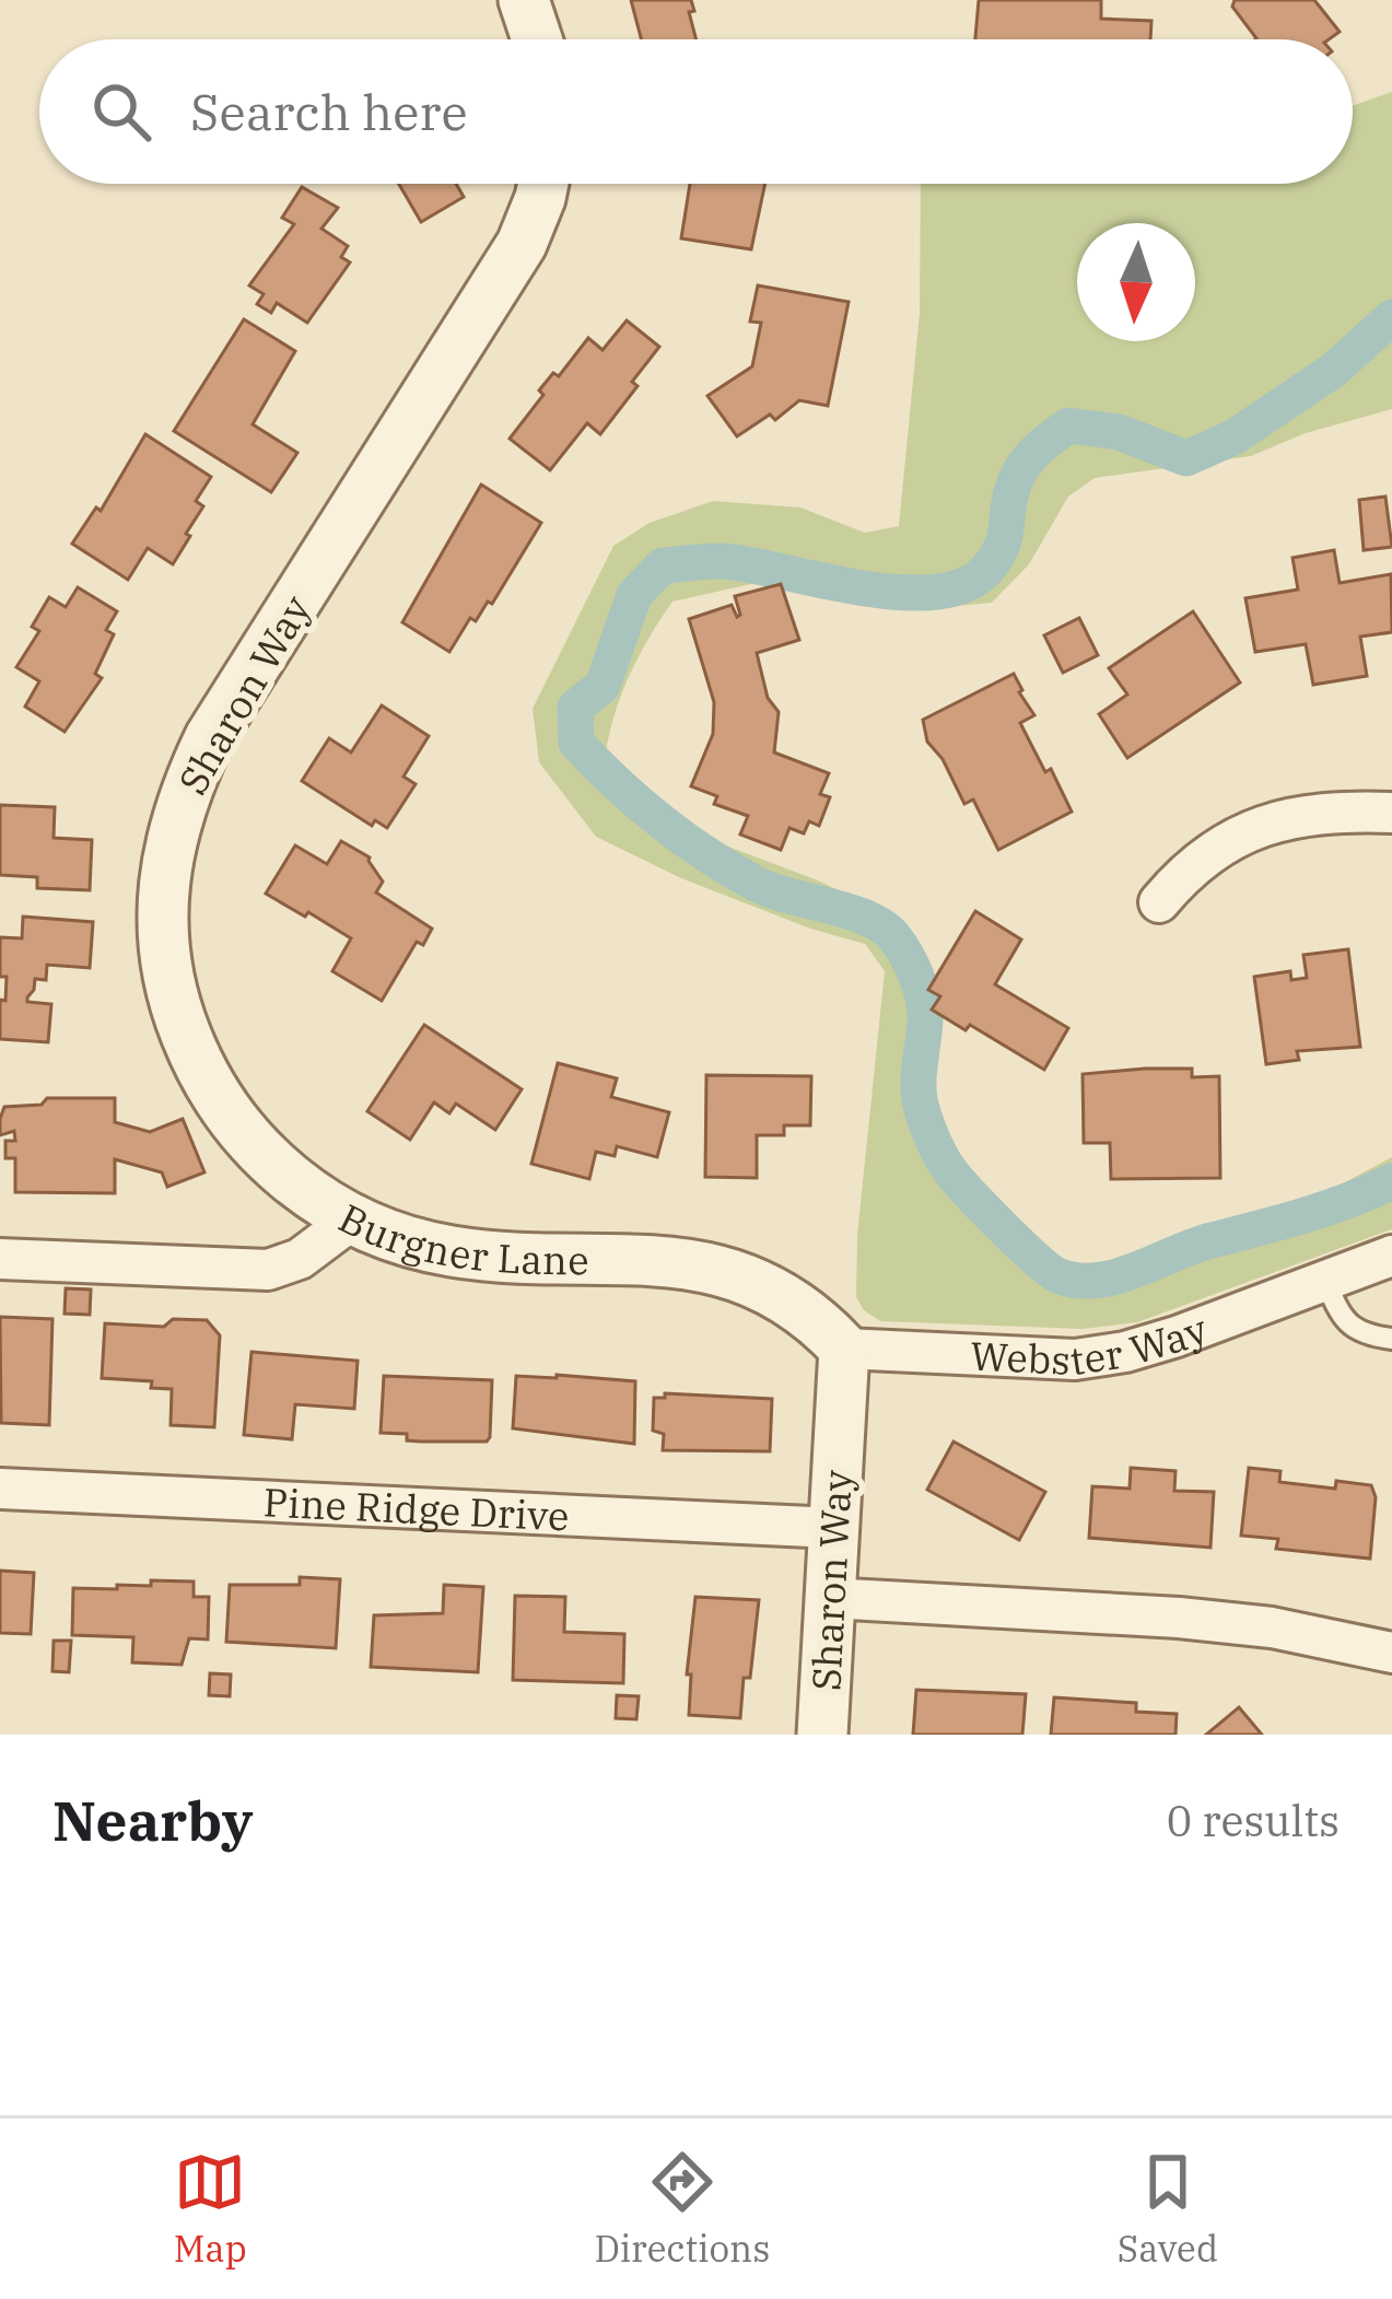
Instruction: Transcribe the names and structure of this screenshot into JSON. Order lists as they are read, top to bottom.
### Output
{
  "streets": {
    "street": [
      "Sharon Way",
      "Burgner Lane",
      "Webster Way",
      "Pine Ridge Drive"
    ]
  },
  "crossings": [
    ["Sharon Way", "Burgner Lane"],
    ["Sharon Way", "Webster Way"],
    ["Sharon Way", "Pine Ridge Drive"],
    ["Burgner Lane", "Webster Way"]
  ],
  "north": "bottom",
  "page": {
    "search": "Search here",
    "heading": ["Nearby", "0 results"],
    "nav": ["Map", "Directions", "Saved"]
  }
}
